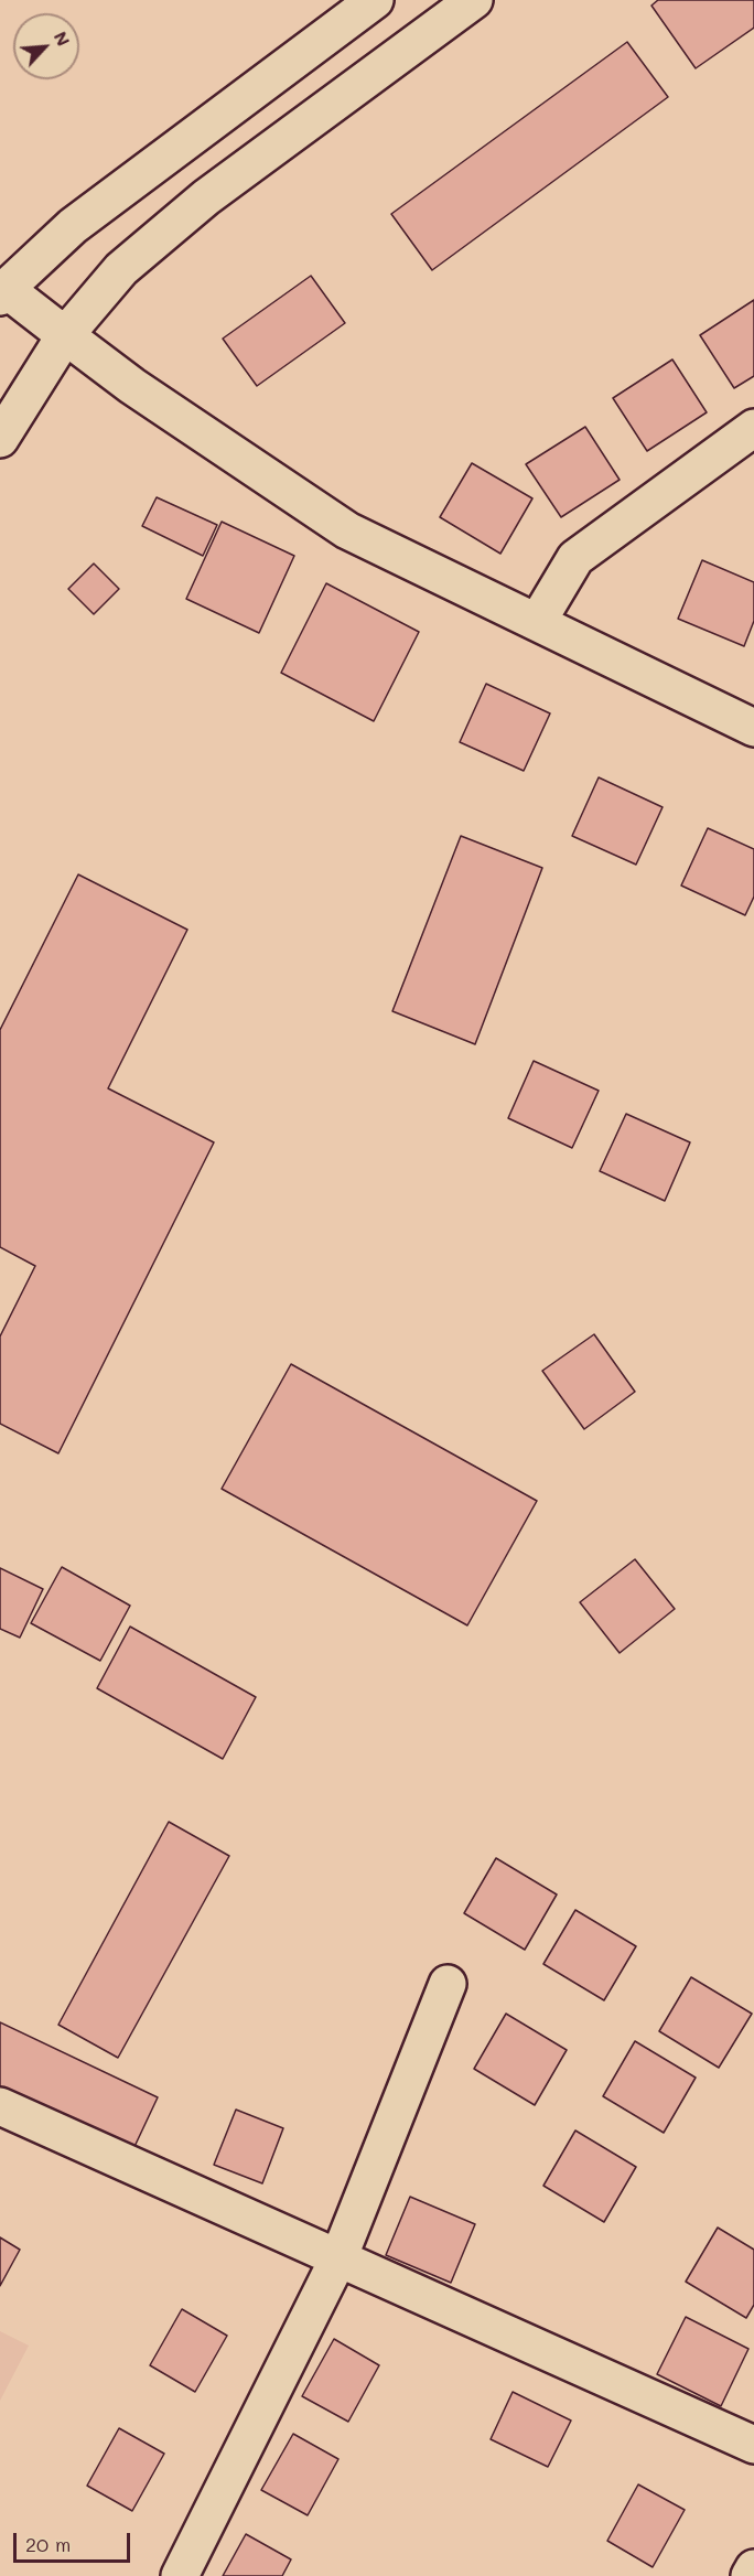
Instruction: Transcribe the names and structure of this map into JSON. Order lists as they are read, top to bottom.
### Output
{
  "scale_bar": "20 m",
  "north": "top right"
}
